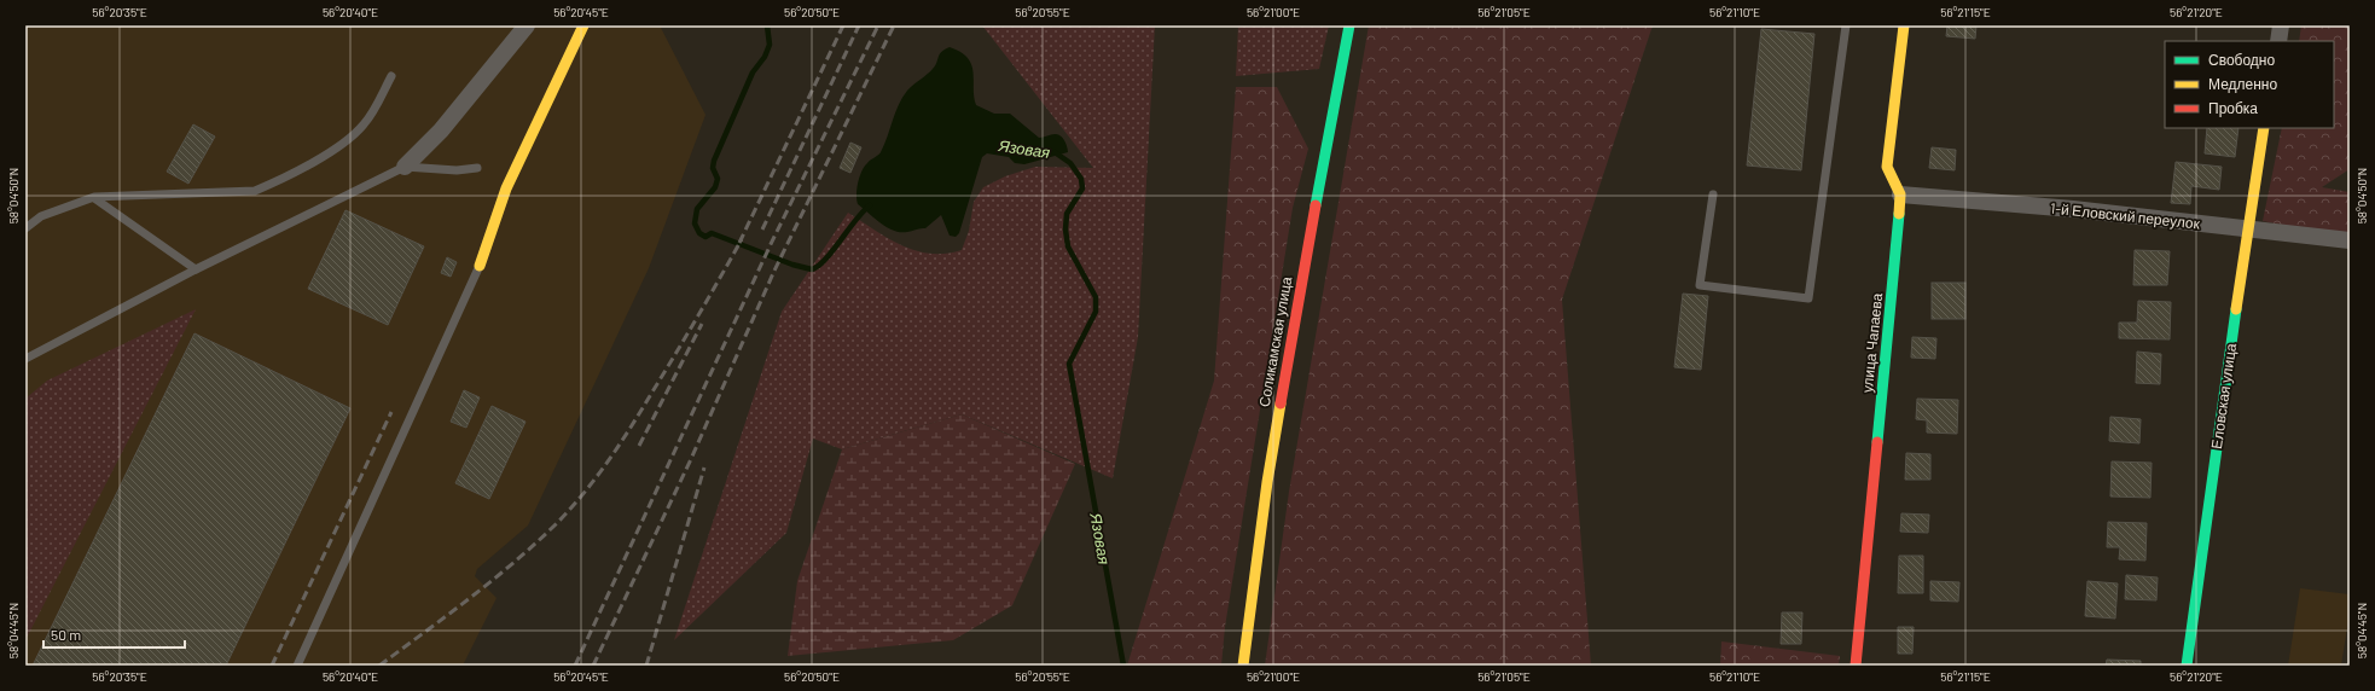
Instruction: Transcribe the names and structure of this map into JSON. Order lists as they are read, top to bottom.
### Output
{
  "streets": {
    "street": [
      "1-й Еловский переулок",
      "Соликамская улица",
      "улица Чапаева",
      "Еловская улица"
    ]
  },
  "crossings": [
    ["1-й Еловский переулок", "улица Чапаева"],
    ["1-й Еловский переулок", "Еловская улица"]
  ],
  "water": ["Язовая"],
  "legend": ["Свободно", "Медленно", "Пробка"],
  "scale_bar": "50 m",
  "coordinates": [
    "56°20'35\"E",
    "56°20'40\"E",
    "56°20'45\"E",
    "56°20'50\"E",
    "56°20'55\"E",
    "56°21'00\"E",
    "56°21'05\"E",
    "56°21'10\"E",
    "56°21'15\"E",
    "56°21'20\"E",
    "58°04'50\"N",
    "58°04'45\"N"
  ]
}
